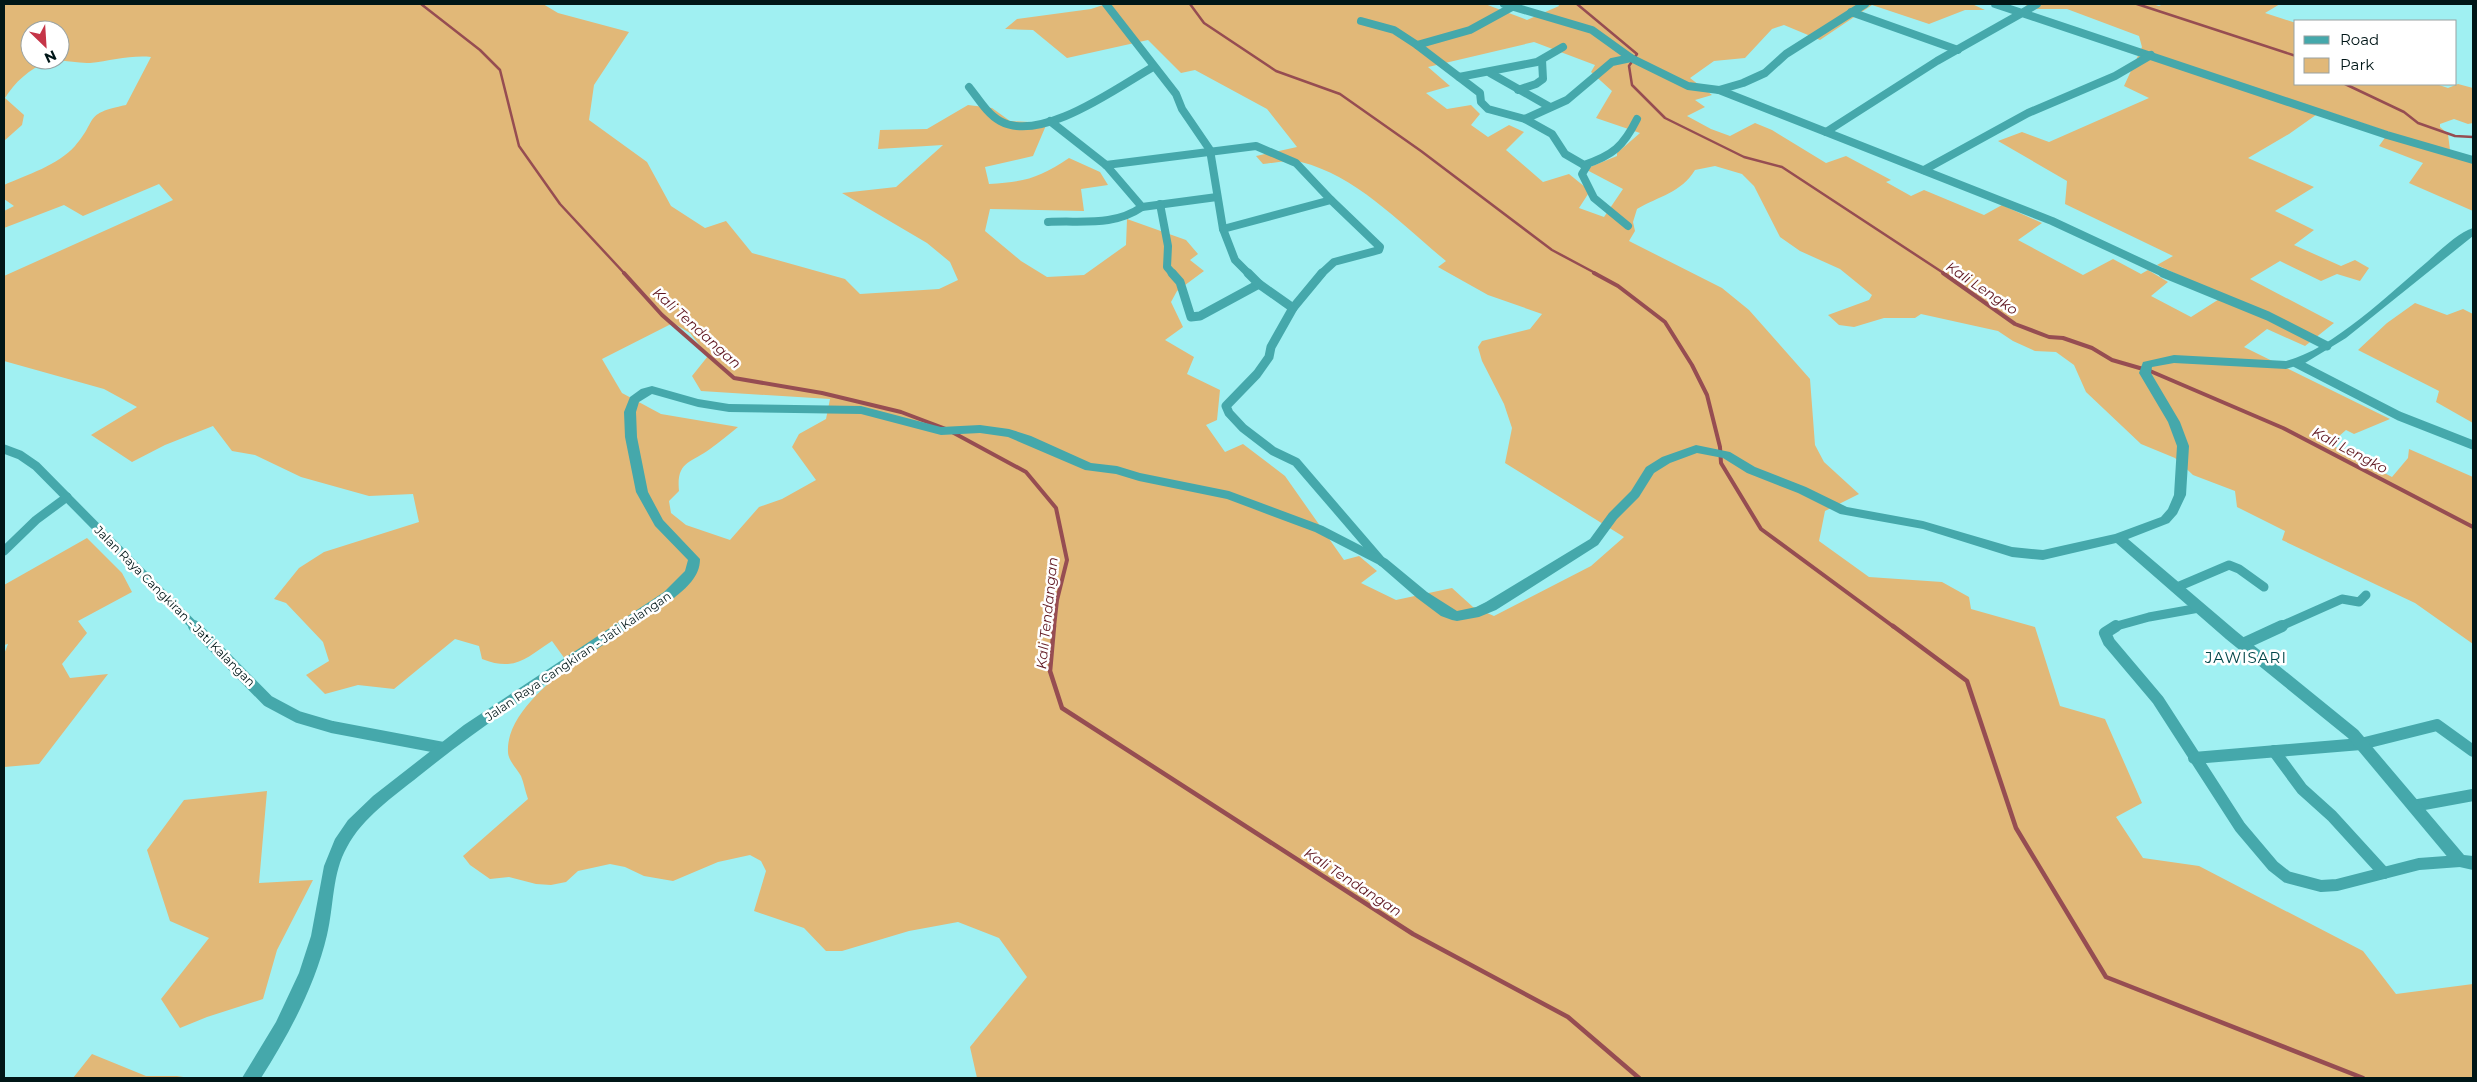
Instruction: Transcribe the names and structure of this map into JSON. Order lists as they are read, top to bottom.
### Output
{
  "streets": {
    "street": ["Jalan Raya Cangkiran - Jati Kalangan"]
  },
  "districts": ["JAWISARI"],
  "water": ["Kali Lengko", "Kali Tendangan"],
  "legend": ["Road", "Park"],
  "north": "bottom right"
}
